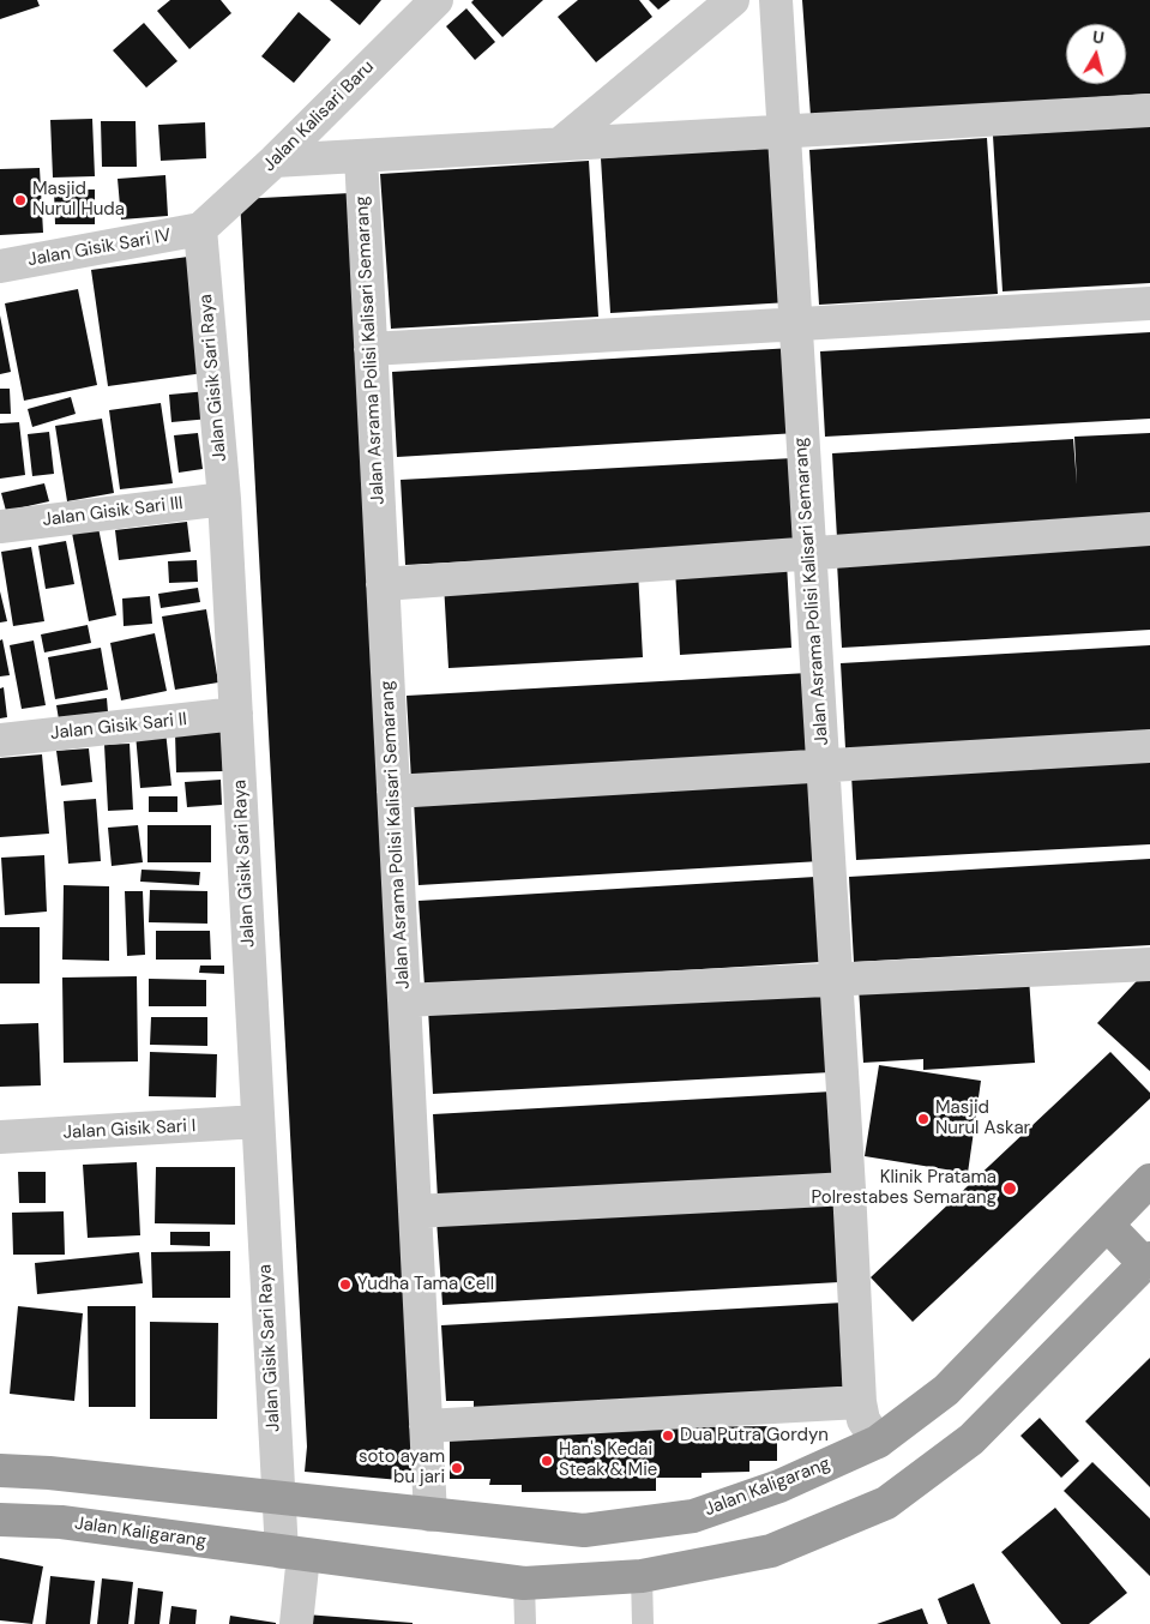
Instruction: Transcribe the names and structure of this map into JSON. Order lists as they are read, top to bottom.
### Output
{
  "streets": {
    "highway": ["Jalan Kaligarang"],
    "street": [
      "Jalan Kalisari Baru",
      "Jalan Gisik Sari IV",
      "Jalan Asrama Polisi Kalisari Semarang",
      "Jalan Gisik Sari Raya",
      "Jalan Gisik Sari III",
      "Jalan Gisik Sari II",
      "Jalan Gisik Sari I"
    ]
  },
  "crossings": [
    ["Jalan Kalisari Baru", "Jalan Gisik Sari IV"],
    ["Jalan Kalisari Baru", "Jalan Gisik Sari Raya"],
    ["Jalan Gisik Sari IV", "Jalan Gisik Sari Raya"],
    ["Jalan Asrama Polisi Kalisari Semarang", "Jalan Kaligarang"],
    ["Jalan Gisik Sari Raya", "Jalan Gisik Sari III"],
    ["Jalan Gisik Sari Raya", "Jalan Gisik Sari II"],
    ["Jalan Gisik Sari Raya", "Jalan Gisik Sari I"],
    ["Jalan Gisik Sari Raya", "Jalan Kaligarang"]
  ],
  "places": [
    "Masjid Nurul Huda",
    "Masjid Nurul Askar",
    "Klinik Pratama Polrestabes Semarang",
    "Yudha Tama Cell",
    "Dua Putra Gordyn",
    "Han's Kedai Steak & Mie",
    "soto ayam bu jari"
  ],
  "north": "top"
}
